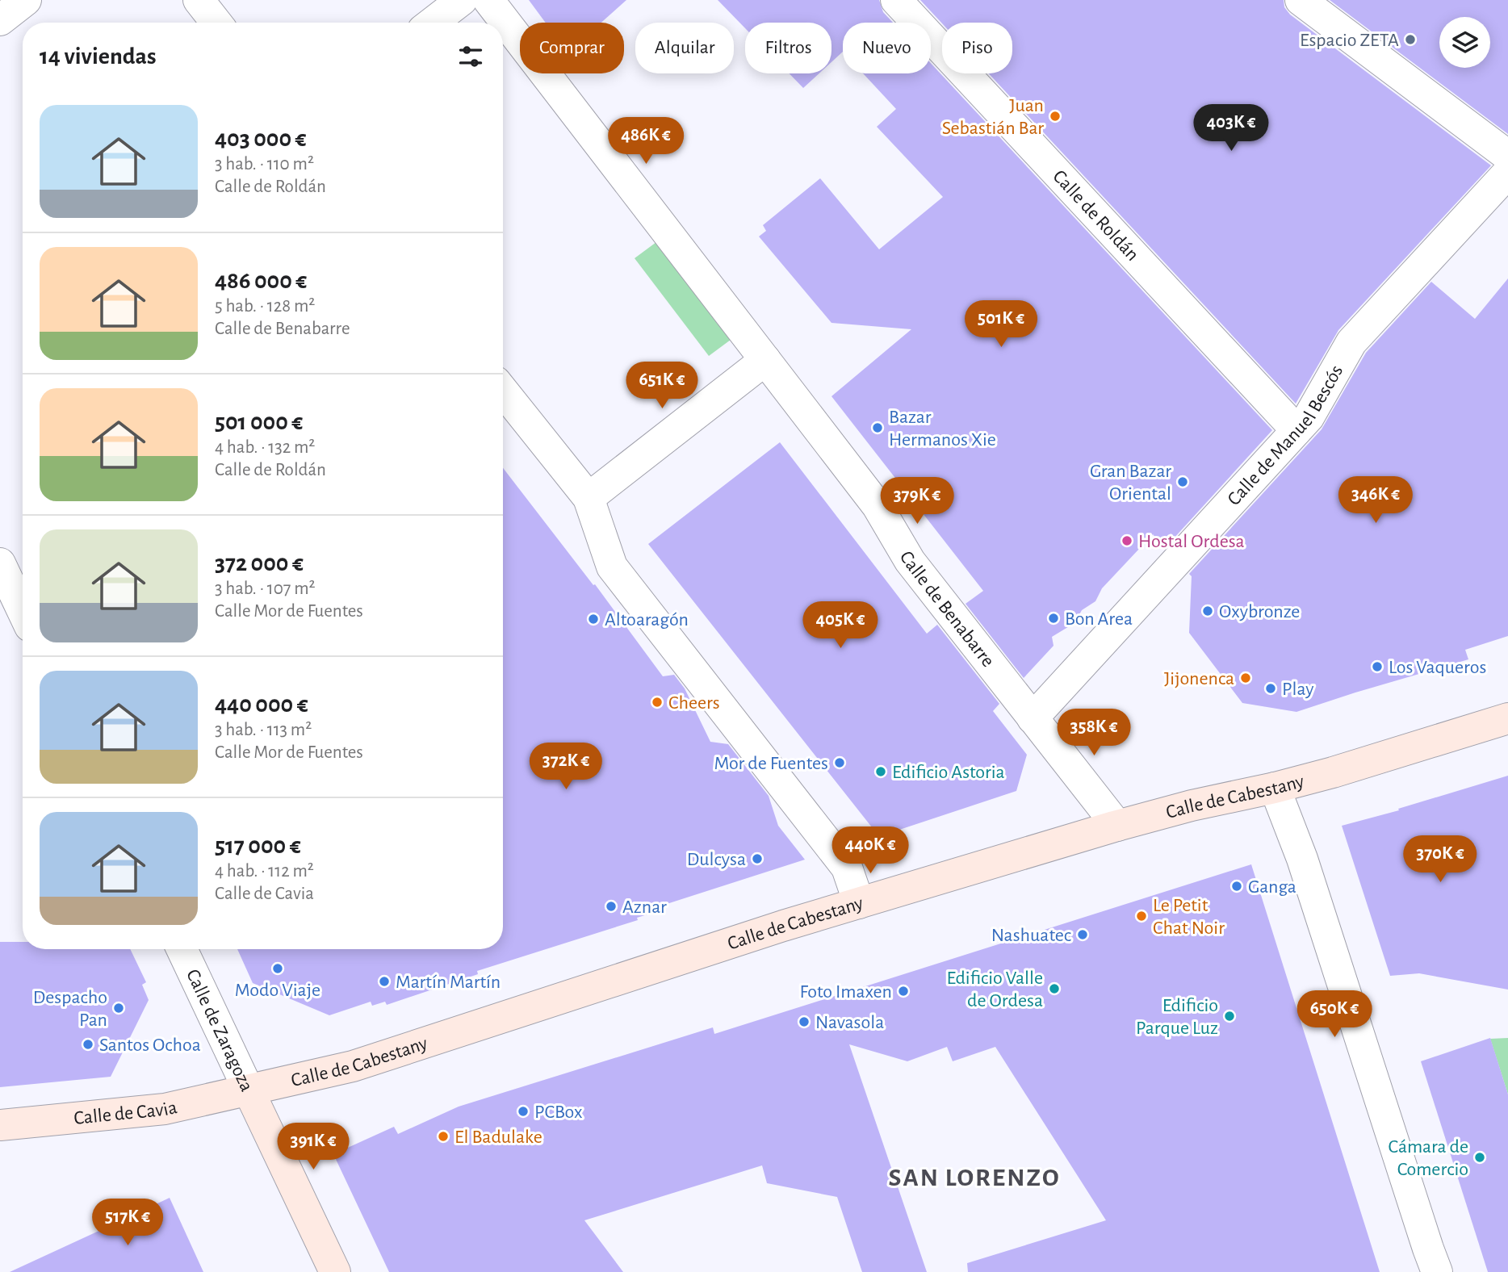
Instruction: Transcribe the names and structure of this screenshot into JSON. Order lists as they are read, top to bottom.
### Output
{
  "streets": {
    "street": [
      "Calle de Roldán",
      "Calle de Manuel Bescós",
      "Calle de Benabarre",
      "Calle de Cabestany",
      "Calle de Zaragoza",
      "Calle de Cavia"
    ]
  },
  "crossings": [
    ["Calle de Roldán", "Calle de Manuel Bescós"],
    ["Calle de Manuel Bescós", "Calle de Benabarre"],
    ["Calle de Benabarre", "Calle de Cabestany"],
    ["Calle de Cabestany", "Calle de Zaragoza"],
    ["Calle de Cabestany", "Calle de Cavia"],
    ["Calle de Zaragoza", "Calle de Cavia"]
  ],
  "districts": ["SAN LORENZO"],
  "places": [
    "Espacio ZETA",
    "Juan Sebastián Bar",
    "Bazar Hermanos Xie",
    "Gran Bazar Oriental",
    "Hostal Ordesa",
    "Oxybronze",
    "Bon Area",
    "Altoaragón",
    "Los Vaqueros",
    "Jijonenca",
    "Play",
    "Cheers",
    "Mor de Fuentes",
    "Edificio Astoria",
    "Dulcysa",
    "Ganga",
    "Aznar",
    "Le Petit Chat Noir",
    "Nashuatec",
    "Modo Viaje",
    "Martín Martín",
    "Edificio Valle de Ordesa",
    "Foto Imaxen",
    "Despacho Pan",
    "Edificio Parque Luz",
    "Navasola",
    "Santos Ochoa",
    "PCBox",
    "El Badulake",
    "Cámara de Comercio"
  ],
  "page": {
    "chip": [
      "Comprar",
      "Alquilar",
      "Filtros",
      "Nuevo",
      "Piso"
    ],
    "heading": "14 viviendas",
    "list": [
      {
        "name": "403 000 €",
        "note": "3 hab. · 110 m² · Calle de Roldán"
      },
      {
        "name": "486 000 €",
        "note": "5 hab. · 128 m² · Calle de Benabarre"
      },
      {
        "name": "501 000 €",
        "note": "4 hab. · 132 m² · Calle de Roldán"
      },
      {
        "name": "372 000 €",
        "note": "3 hab. · 107 m² · Calle Mor de Fuentes"
      },
      {
        "name": "440 000 €",
        "note": "3 hab. · 113 m² · Calle Mor de Fuentes"
      },
      {
        "name": "517 000 €",
        "note": "4 hab. · 112 m² · Calle de Cavia"
      }
    ],
    "price": [
      "403K €",
      "486K €",
      "501K €",
      "651K €",
      "346K €",
      "379K €",
      "405K €",
      "358K €",
      "372K €",
      "440K €",
      "370K €",
      "650K €",
      "391K €",
      "517K €"
    ]
  }
}
